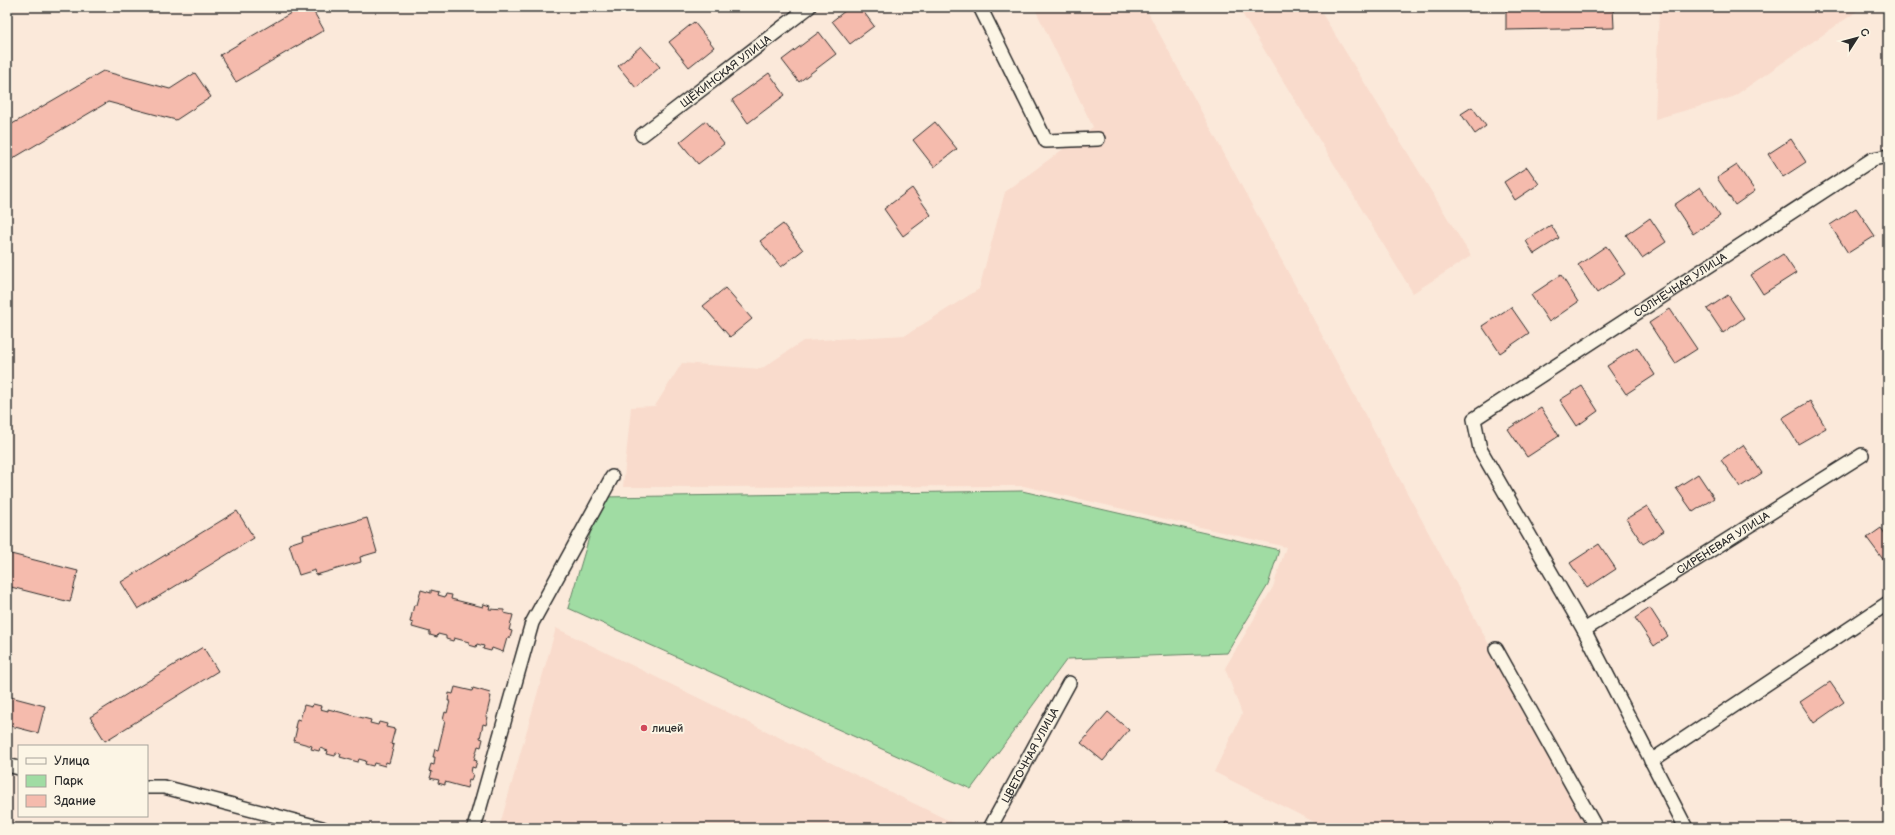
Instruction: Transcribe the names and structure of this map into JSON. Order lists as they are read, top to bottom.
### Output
{
  "streets": {
    "street": [
      "ЩЁКИНСКАЯ УЛИЦА",
      "СОЛНЕЧНАЯ УЛИЦА",
      "СИРЕНЕВАЯ УЛИЦА",
      "ЦВЕТОЧНАЯ УЛИЦА"
    ]
  },
  "crossings": [
    ["СОЛНЕЧНАЯ УЛИЦА", "СИРЕНЕВАЯ УЛИЦА"]
  ],
  "places": ["лицей"],
  "legend": ["Улица", "Парк", "Здание"],
  "north": "top right"
}
